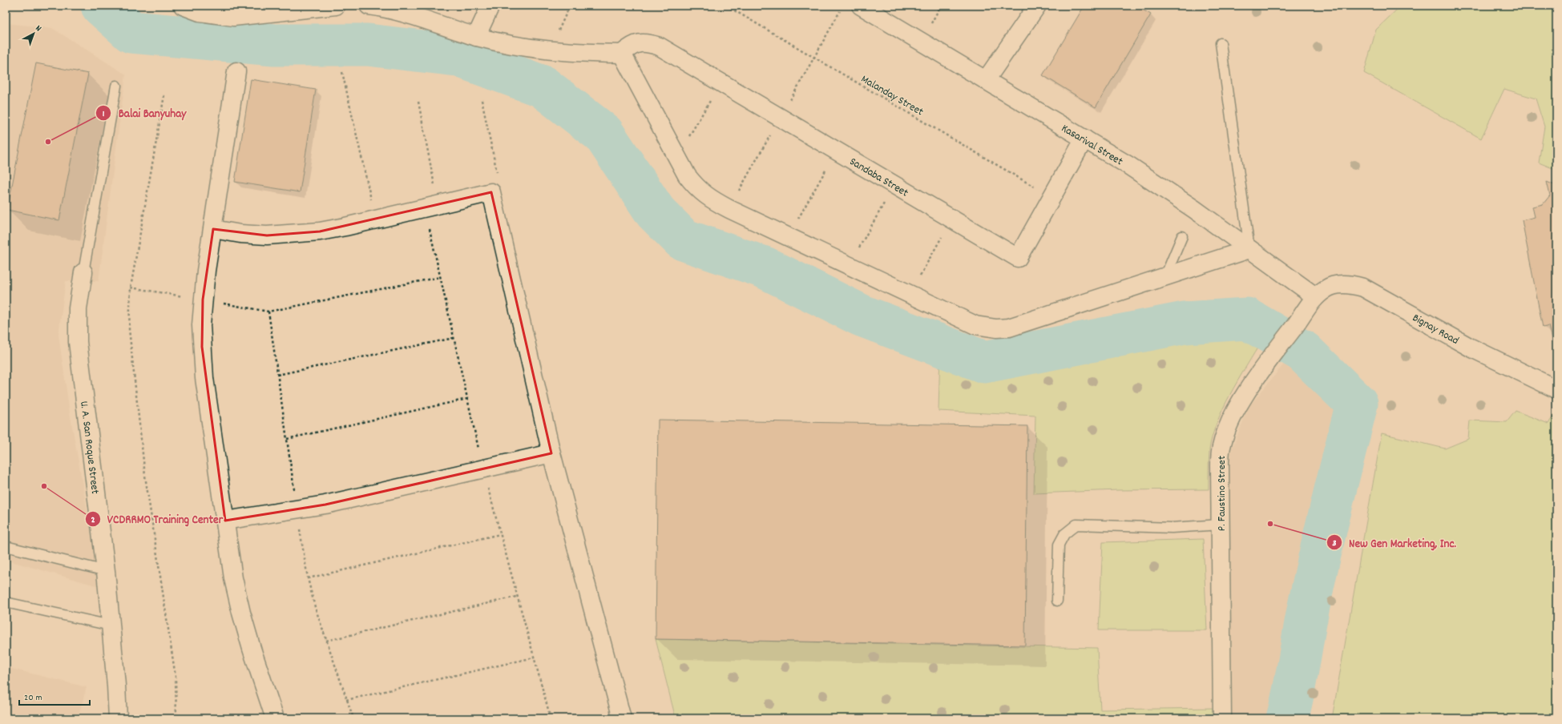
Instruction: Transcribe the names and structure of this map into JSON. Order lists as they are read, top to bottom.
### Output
{
  "streets": {
    "street": [
      "Kasarival Street",
      "Sandaba Street",
      "Bignay Road",
      "U. A. San Roque Street",
      "P. Faustino Street"
    ],
    "path": ["Malanday Street"]
  },
  "crossings": [
    ["Malanday Street", "Sandaba Street"],
    ["Kasarival Street", "Sandaba Street"],
    ["Kasarival Street", "Bignay Road"],
    ["Kasarival Street", "P. Faustino Street"],
    ["Bignay Road", "P. Faustino Street"]
  ],
  "places": ["Balai Banyuhay", "VCDRRMO Training Center", "New Gen Marketing, Inc."],
  "scale_bar": "20 m",
  "north": "top right"
}
